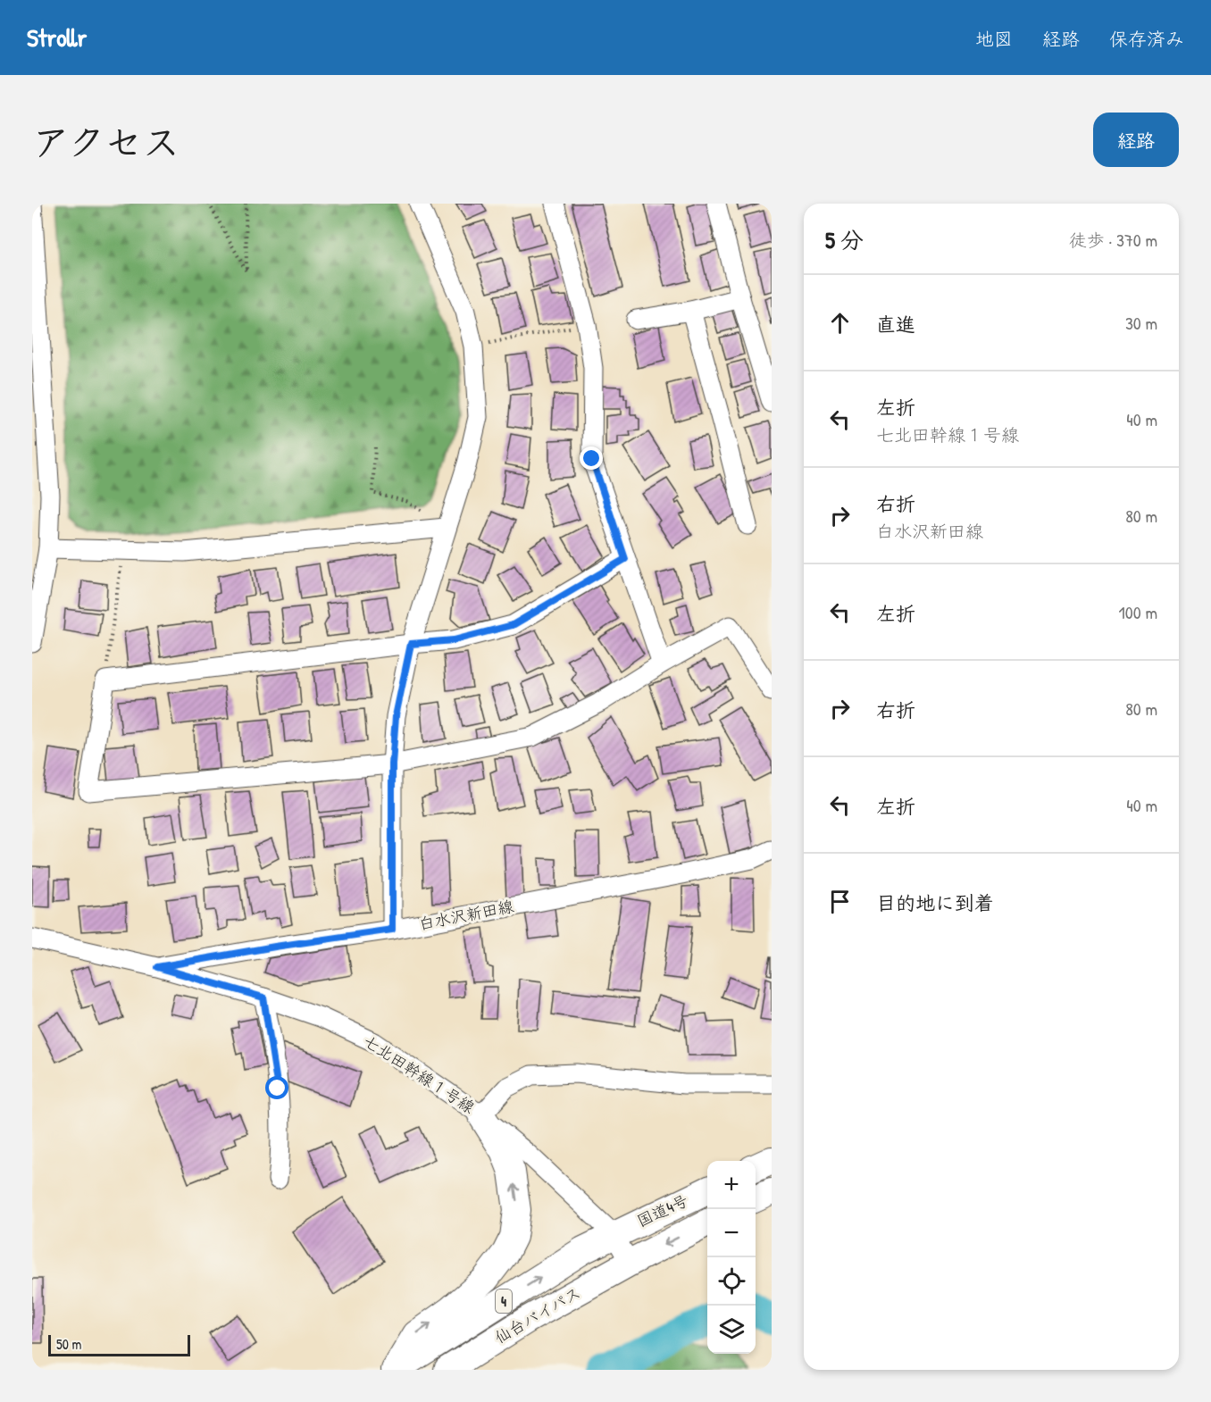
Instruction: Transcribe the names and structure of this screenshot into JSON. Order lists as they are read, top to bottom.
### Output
{
  "streets": {
    "highway": ["国道4号", "4", "仙台バイパス"],
    "street": ["白水沢新田線", "七北田幹線１号線"]
  },
  "crossings": [
    ["白水沢新田線", "七北田幹線１号線"],
    ["七北田幹線１号線", "国道4号"],
    ["七北田幹線１号線", "仙台バイパス"],
    ["国道4号", "仙台バイパス"]
  ],
  "scale_bar": "50 m",
  "page": {
    "header": "Strollr",
    "nav": ["地図", "経路", "保存済み"],
    "title": "アクセス",
    "buttons": "経路",
    "heading": ["5 分", "徒歩 · 370 m"],
    "list": [
      ["直進", "30 m"],
      ["左折", "七北田幹線１号線", "40 m"],
      ["右折", "白水沢新田線", "80 m"],
      ["左折", "100 m"],
      ["右折", "80 m"],
      ["左折", "40 m"],
      "目的地に到着"
    ],
    "map_buttons": ["+", "−"],
    "scale": "50 m"
  }
}
